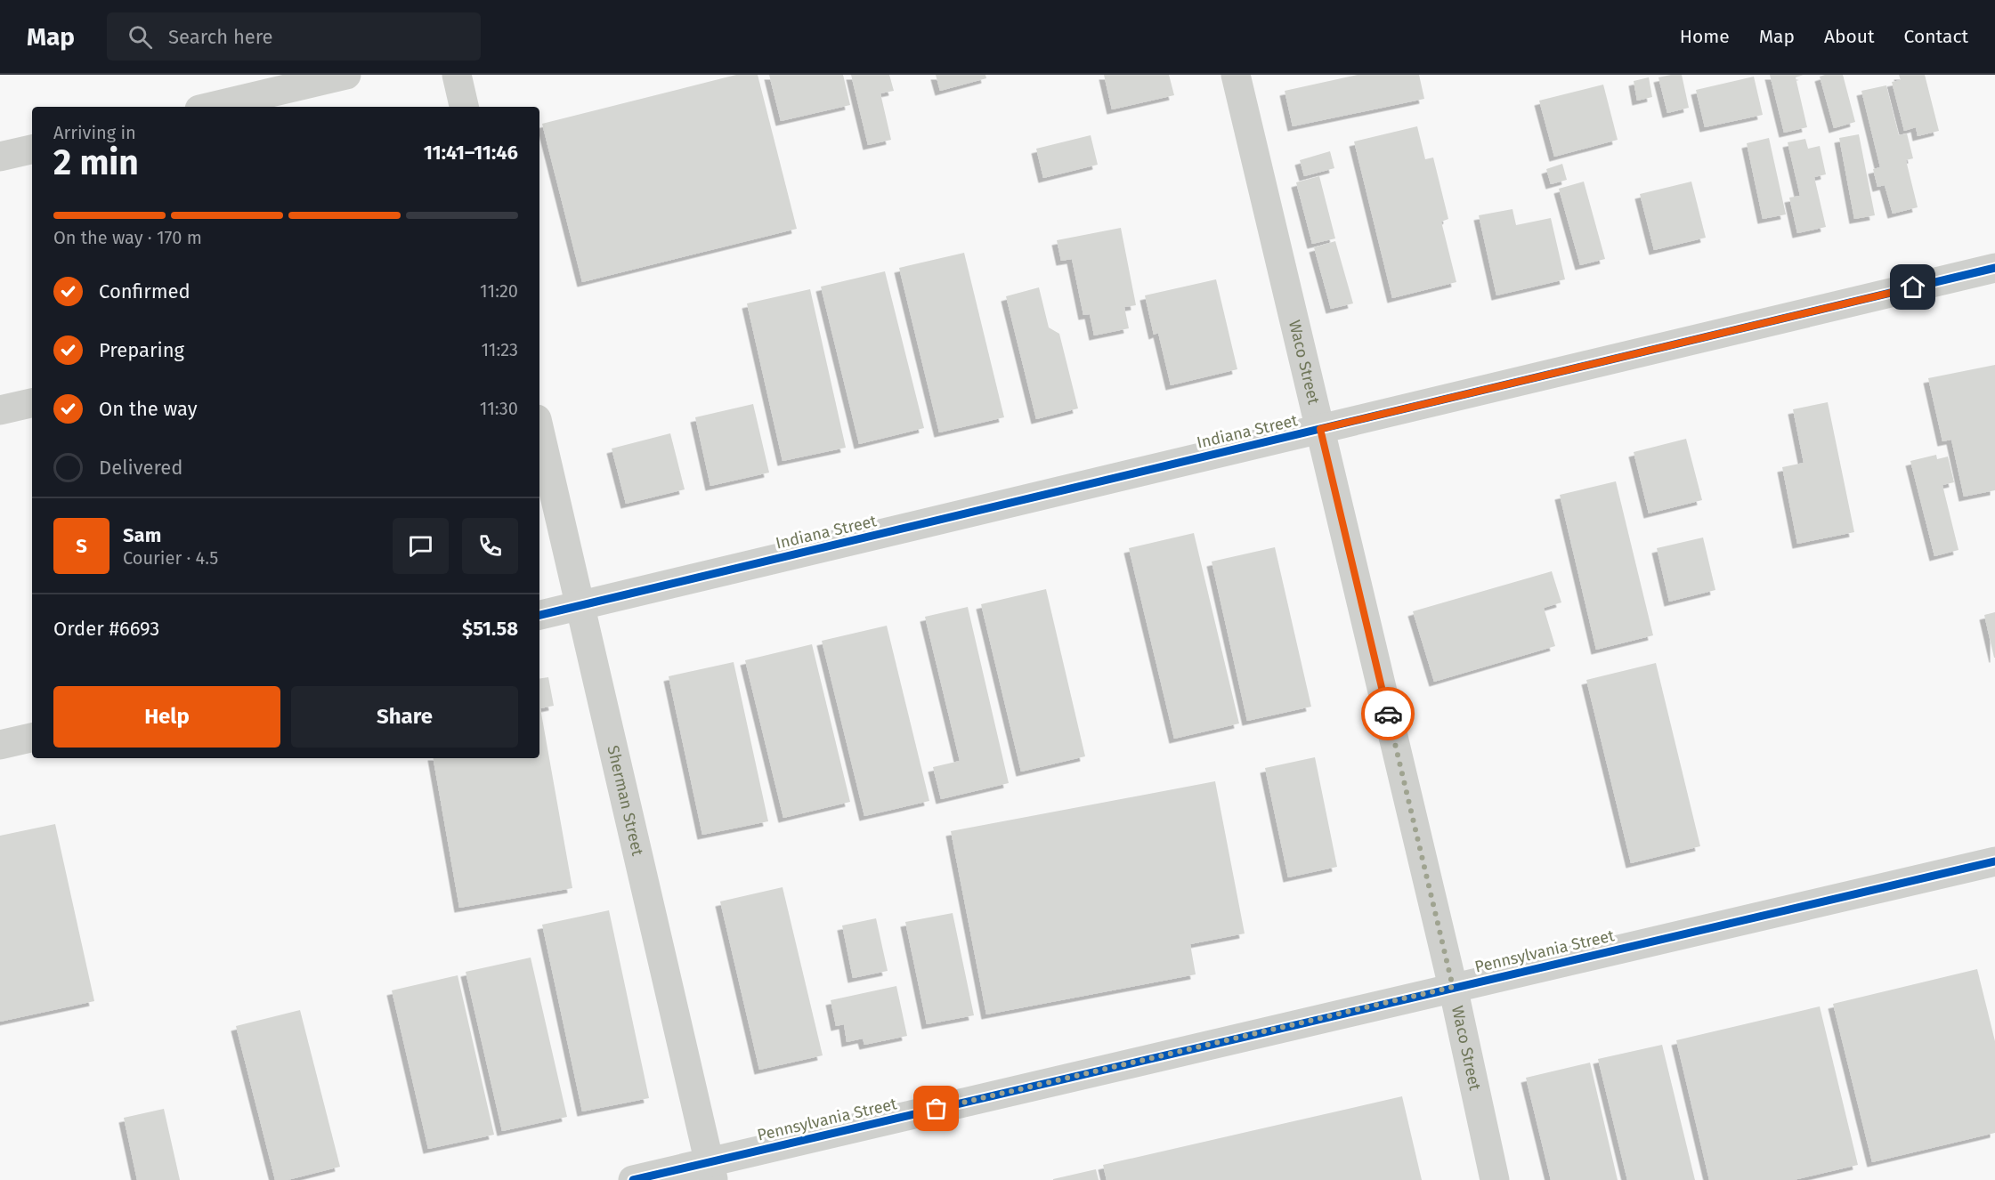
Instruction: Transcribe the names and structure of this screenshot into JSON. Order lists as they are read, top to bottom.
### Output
{
  "streets": {
    "street": [
      "Waco Street",
      "Indiana Street",
      "Sherman Street",
      "Pennsylvania Street"
    ]
  },
  "crossings": [
    ["Waco Street", "Indiana Street"],
    ["Waco Street", "Pennsylvania Street"],
    ["Indiana Street", "Sherman Street"],
    ["Sherman Street", "Pennsylvania Street"]
  ],
  "page": {
    "header": "Map",
    "search": "Search here",
    "nav": [
      "Home",
      "Map",
      "About",
      "Contact"
    ],
    "heading": ["2 min", "Arriving in", "11:41–11:46"],
    "panel": [
      "Sam",
      "Courier · 4.5",
      "Order #6693",
      "$51.58"
    ],
    "bar": "On the way · 170 m",
    "list": [
      ["Confirmed", "11:20"],
      ["Preparing", "11:23"],
      ["On the way", "11:30"],
      "Delivered"
    ],
    "round": "S",
    "buttons": ["Help", "Share"]
  }
}
